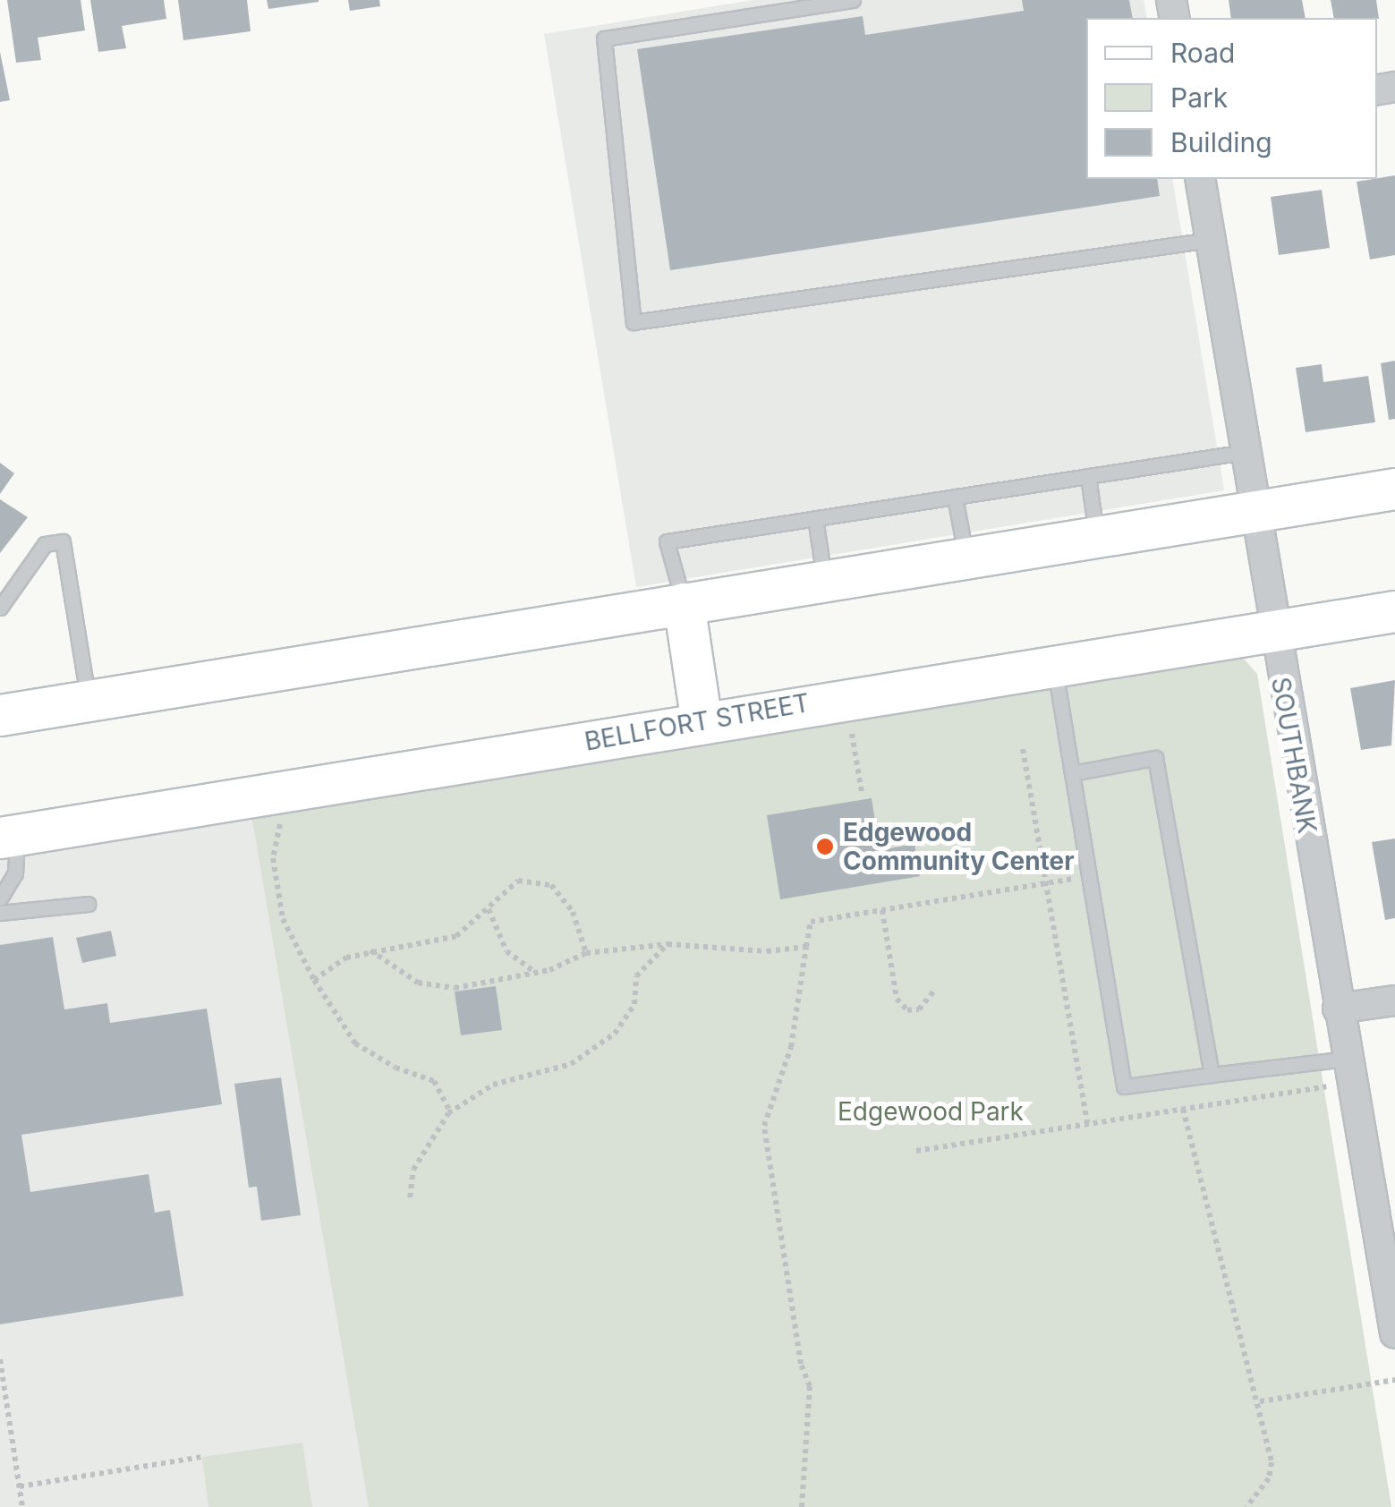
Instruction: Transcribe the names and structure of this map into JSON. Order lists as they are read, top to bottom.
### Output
{
  "streets": {
    "main road": ["BELLFORT STREET"],
    "street": ["SOUTHBANK"]
  },
  "crossings": [
    ["BELLFORT STREET", "SOUTHBANK"]
  ],
  "parks": ["Edgewood Park"],
  "places": ["Edgewood Community Center"],
  "legend": ["Road", "Park", "Building"]
}
